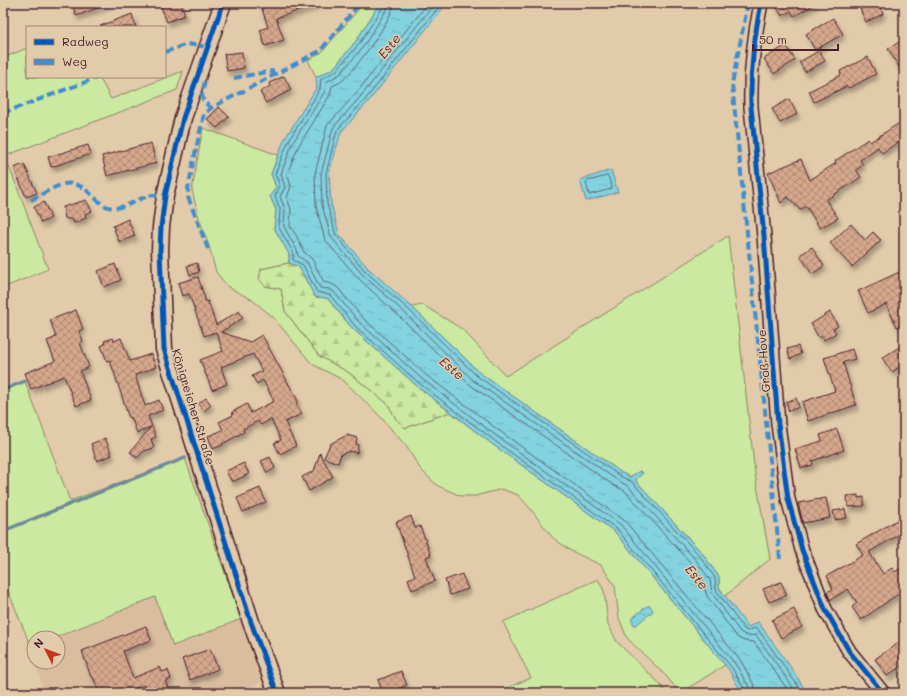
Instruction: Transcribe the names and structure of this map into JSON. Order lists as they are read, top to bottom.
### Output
{
  "streets": {
    "street": ["Groß Hove", "Königreicher Straße"]
  },
  "water": ["Este"],
  "legend": ["Radweg", "Weg"],
  "scale_bar": "50 m",
  "north": "top left"
}
